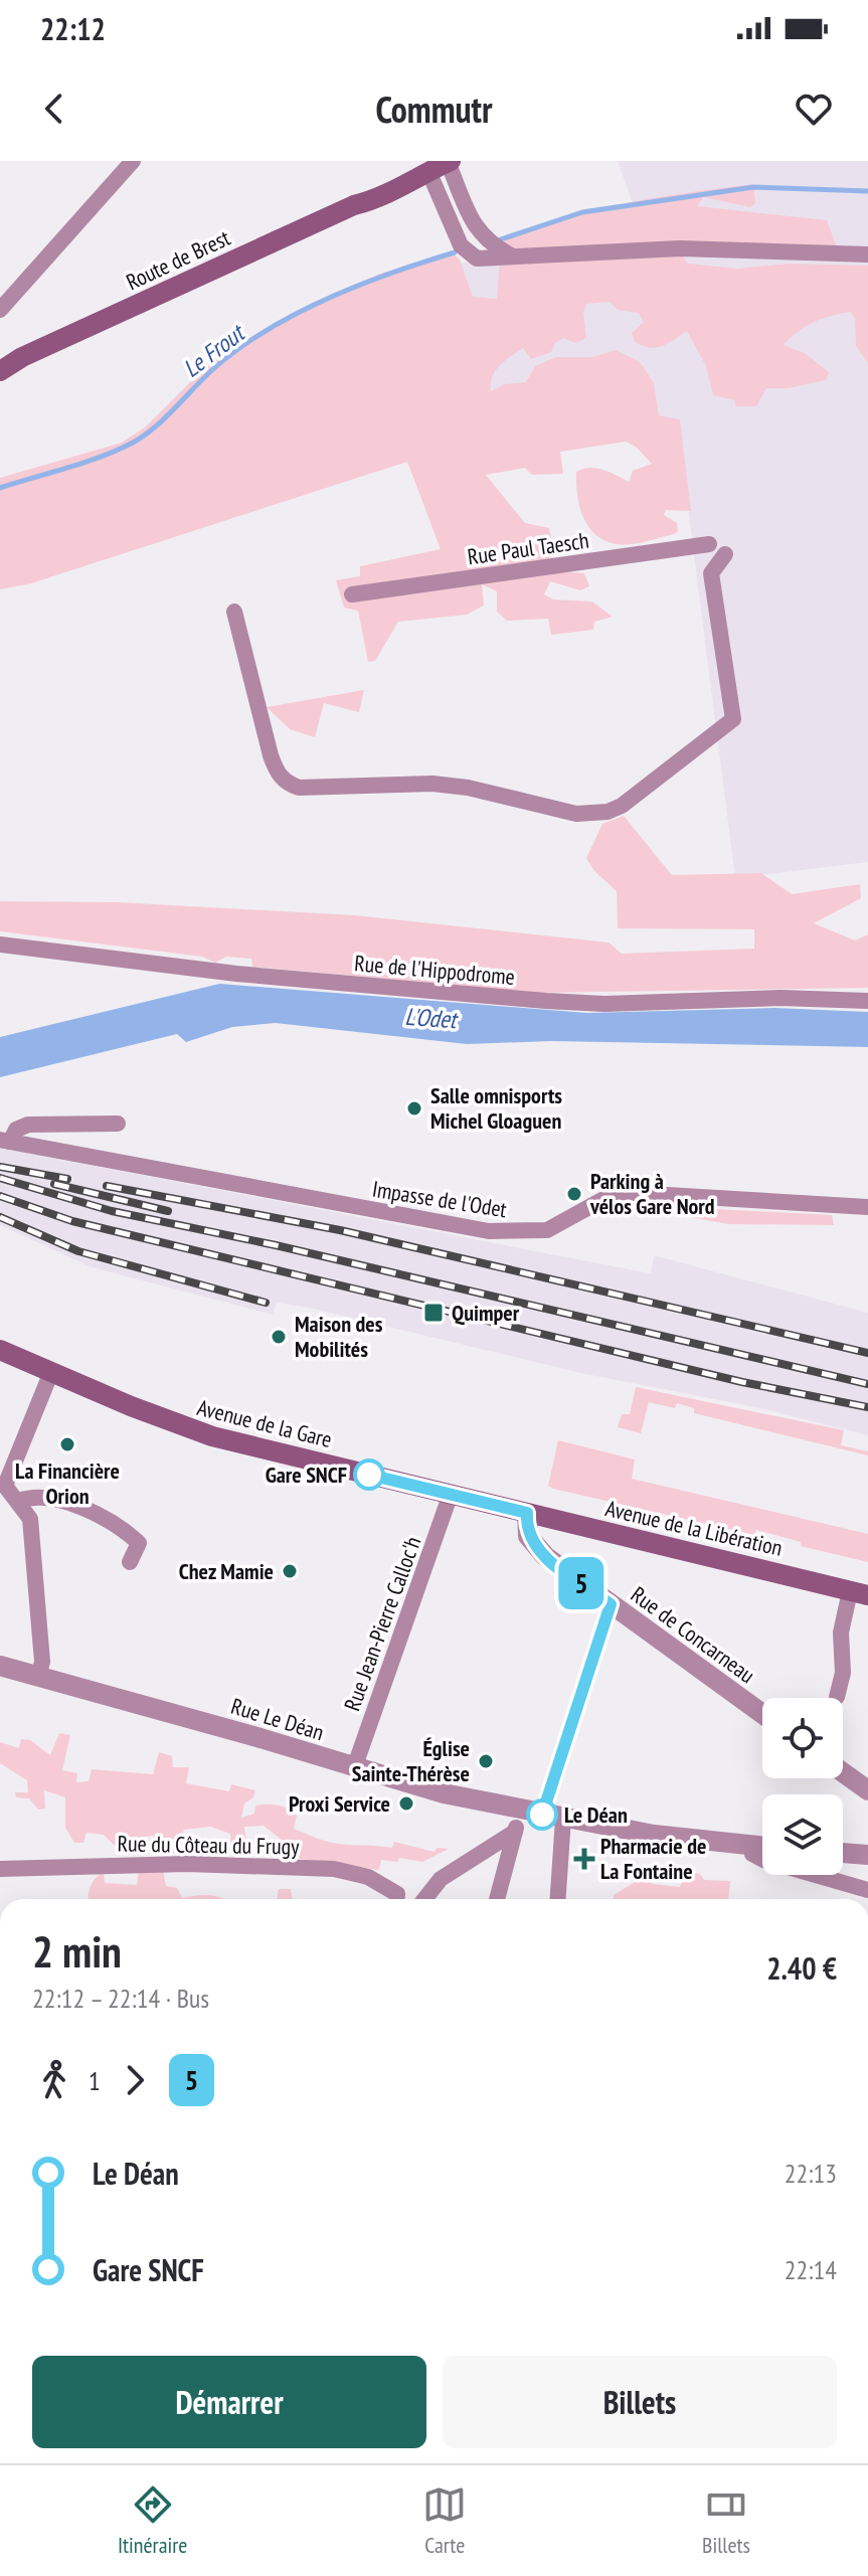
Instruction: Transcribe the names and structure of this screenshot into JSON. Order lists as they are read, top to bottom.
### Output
{
  "streets": {
    "main road": ["Route de Brest", "Avenue de la Gare", "Avenue de la Libération"],
    "street": [
      "Rue Paul Taesch",
      "Rue de l'Hippodrome",
      "Impasse de l'Odet",
      "Rue Jean-Pierre Calloc'h",
      "Rue de Concarneau",
      "Rue Le Déan",
      "Rue du Côteau du Frugy"
    ]
  },
  "crossings": [
    ["Avenue de la Gare", "Avenue de la Libération"],
    ["Avenue de la Gare", "Rue Jean-Pierre Calloc'h"],
    ["Avenue de la Gare", "Rue de Concarneau"],
    ["Avenue de la Libération", "Rue de Concarneau"],
    ["Rue Jean-Pierre Calloc'h", "Rue Le Déan"]
  ],
  "water": ["Le Frout", "L'Odet"],
  "places": {
    "other": [
      "Salle omnisports Michel Gloaguen",
      "Parking à vélos Gare Nord",
      "Maison des Mobilités",
      "La Financière Orion",
      "Gare SNCF",
      "Chez Mamie",
      "Église Sainte-Thérèse",
      "Proxi Service",
      "Le Déan"
    ],
    "transit": ["Quimper"],
    "health": ["Pharmacie de La Fontaine"]
  },
  "lines": ["bus line 5"],
  "page": {
    "status": "22:12",
    "header": "Commutr",
    "on_map": "5",
    "heading": ["2 min", "22:12 – 22:14 · Bus", "2.40 €"],
    "legs": ["1", "5"],
    "list": [
      {
        "name": "Le Déan",
        "value": "22:13"
      },
      {
        "name": "Gare SNCF",
        "value": "22:14"
      }
    ],
    "buttons": ["Démarrer", "Billets"],
    "tabs": ["Itinéraire", "Carte", "Billets"]
  }
}
